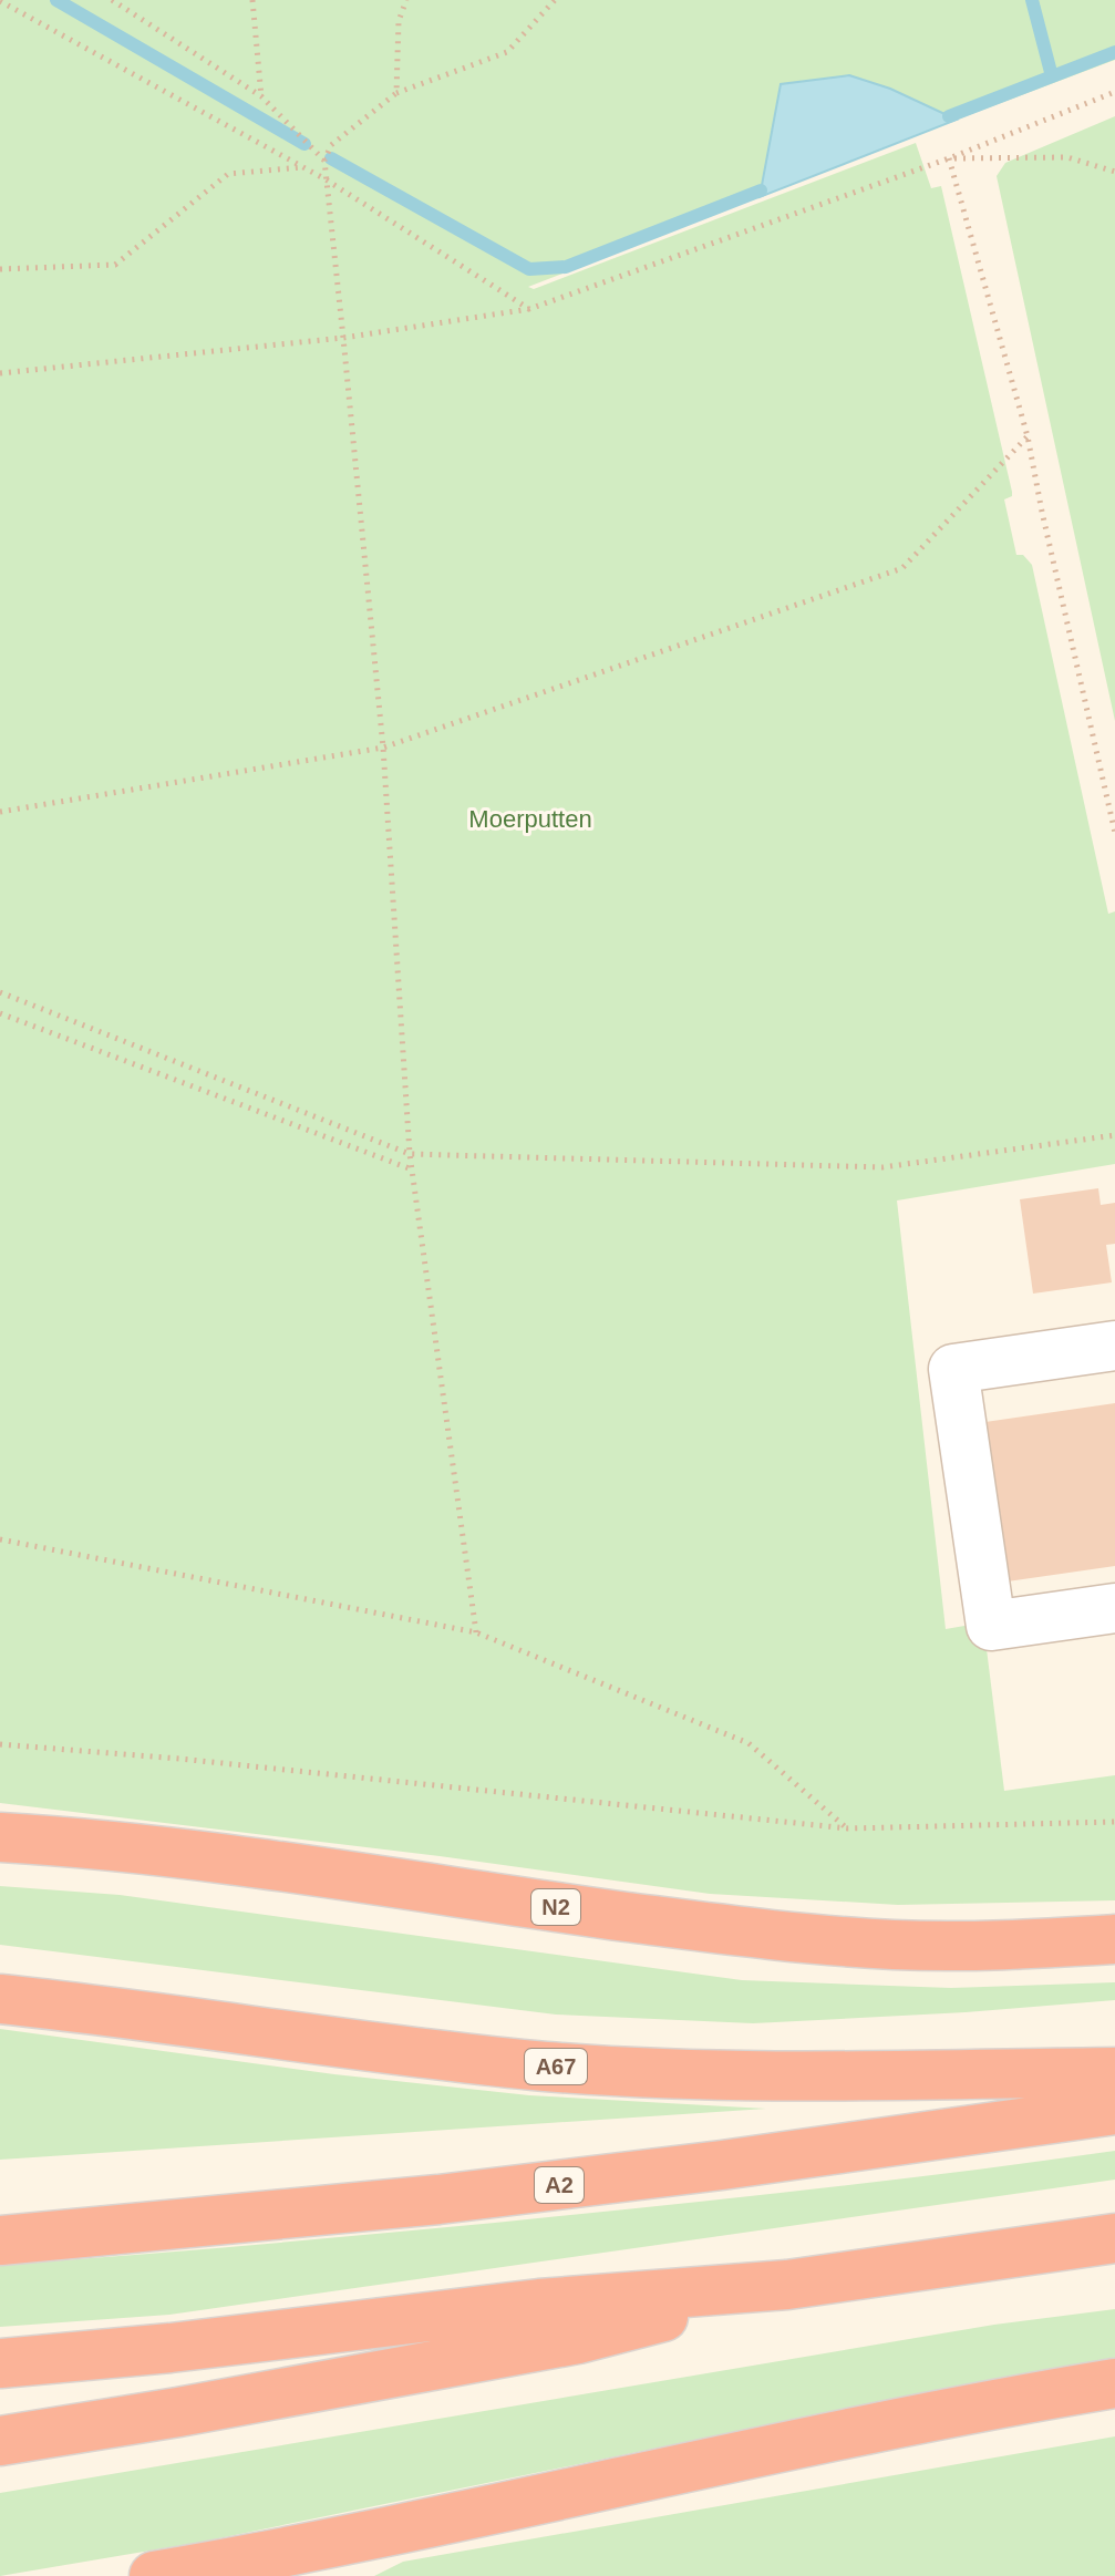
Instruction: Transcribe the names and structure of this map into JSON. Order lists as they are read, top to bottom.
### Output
{
  "streets": {
    "highway": ["N2", "A67", "A2"]
  },
  "parks": ["Moerputten"]
}
